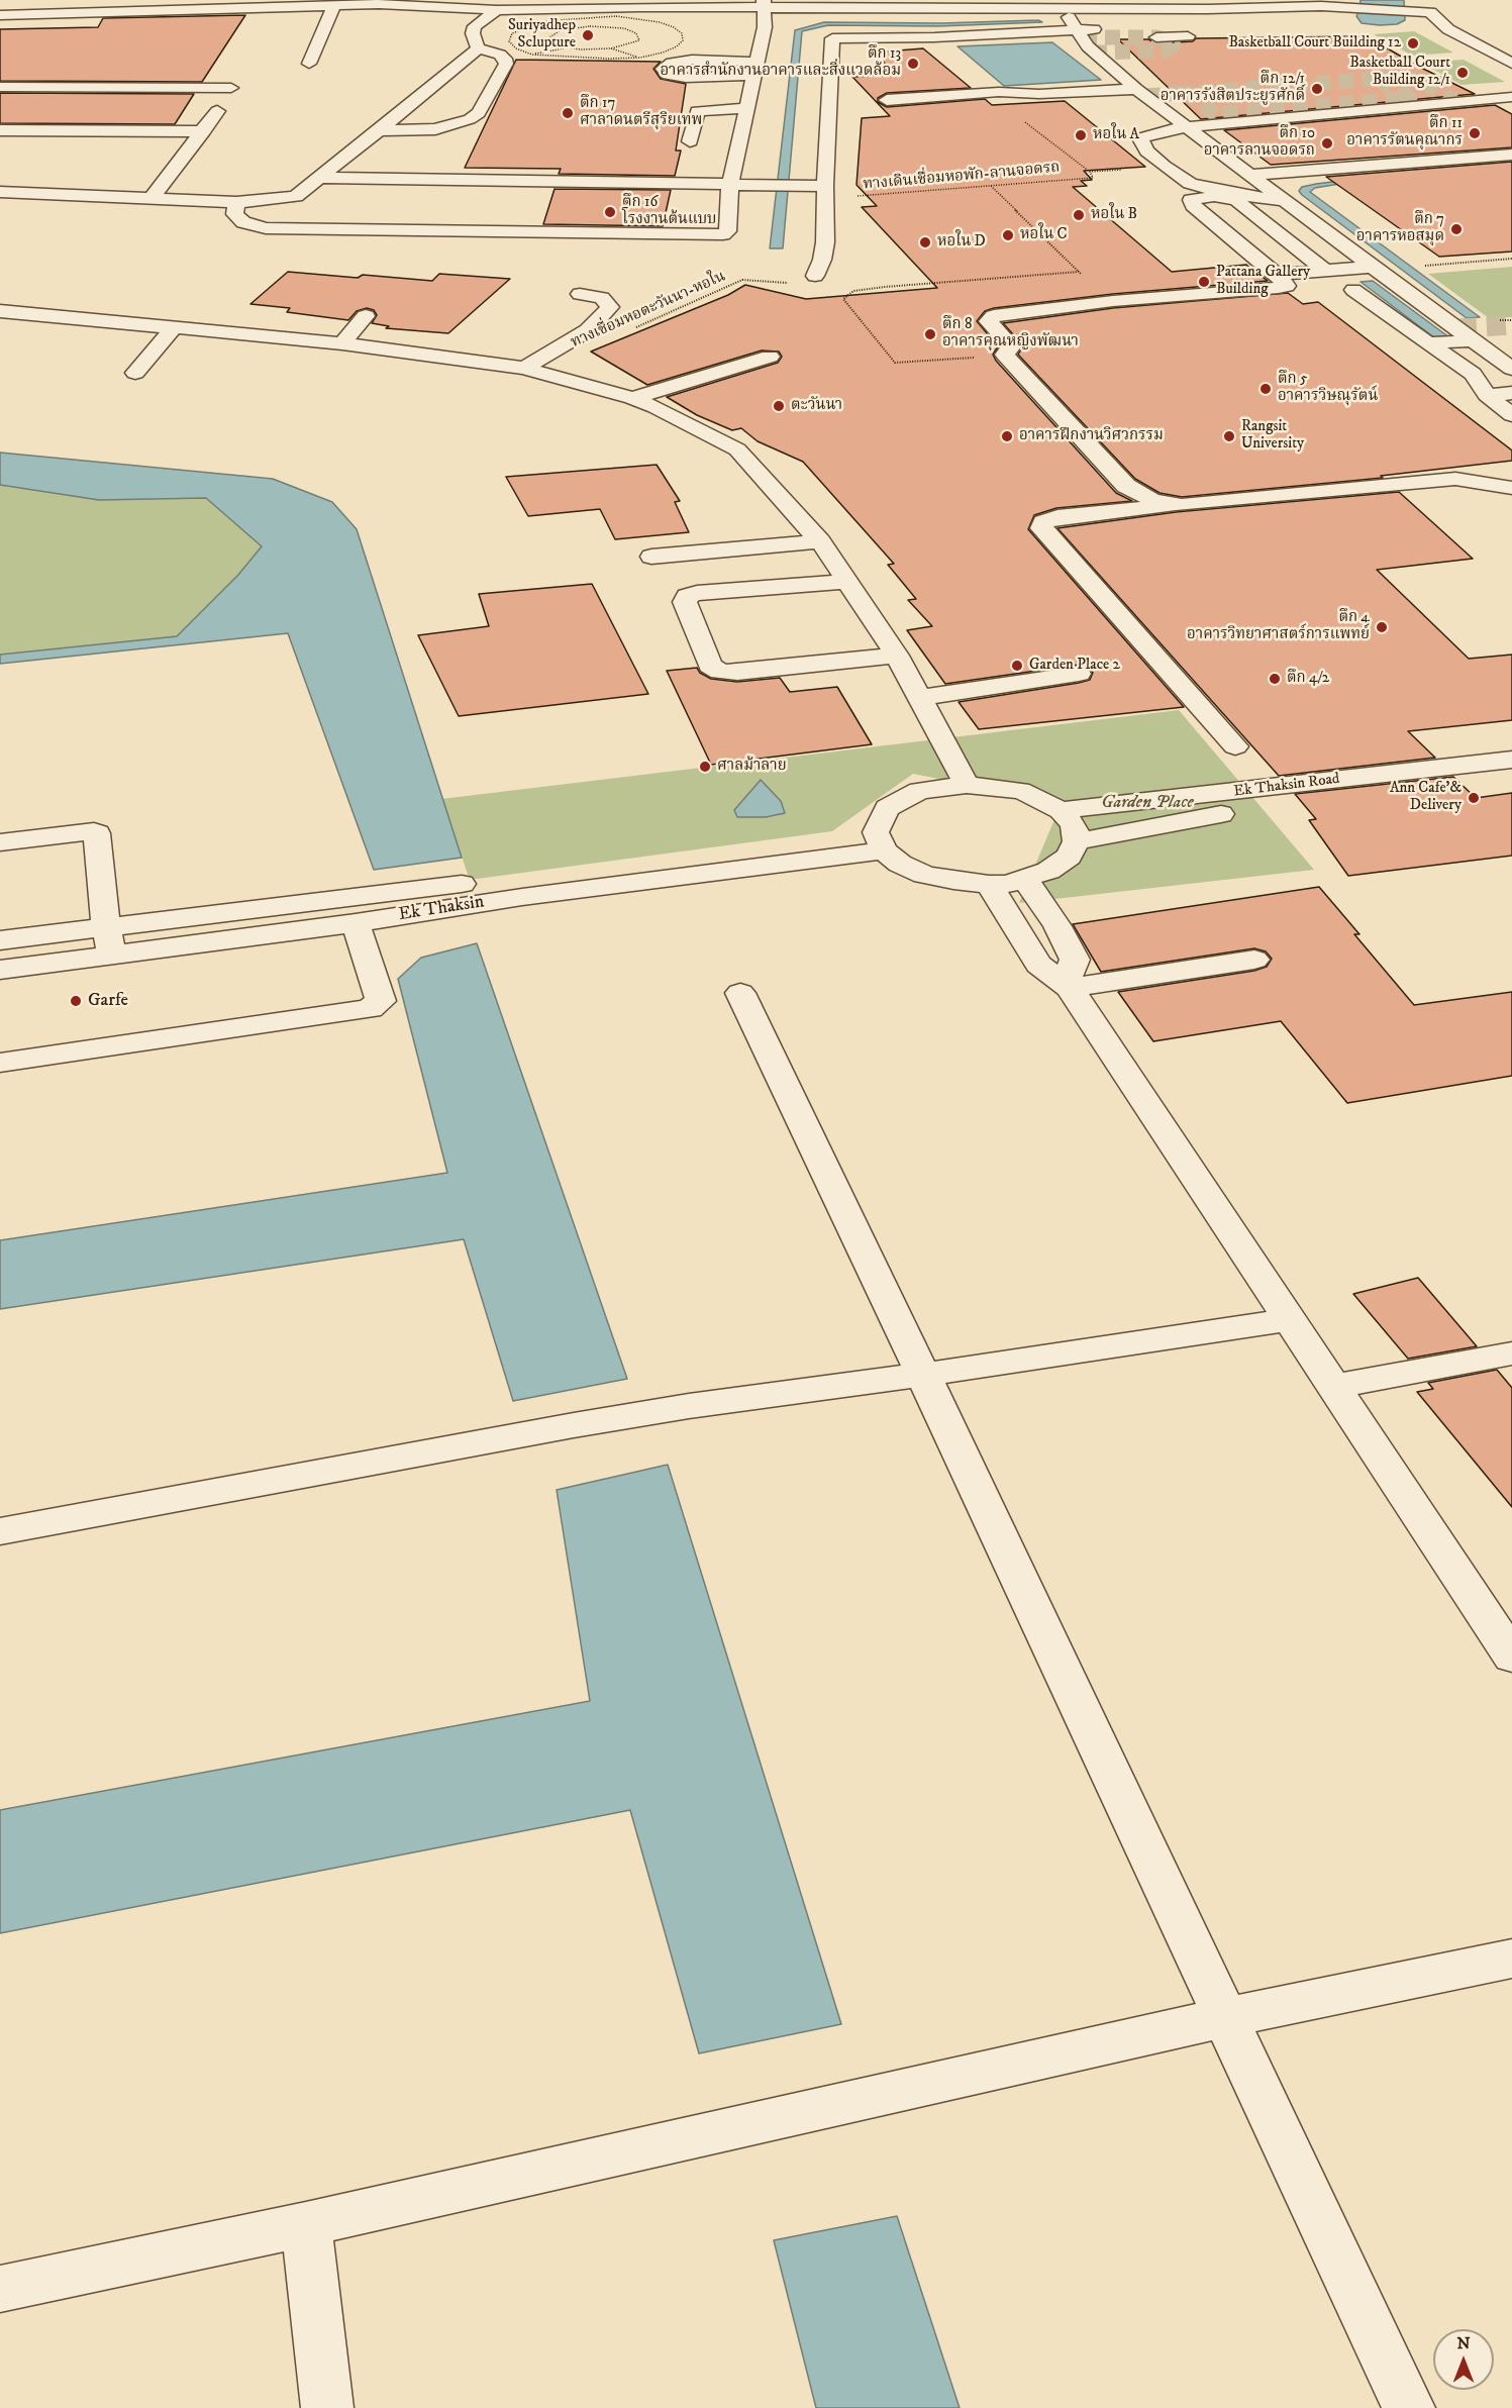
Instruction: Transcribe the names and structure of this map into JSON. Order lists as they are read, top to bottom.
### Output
{
  "streets": {
    "street": ["Ek Thaksin Road", "Ek Thaksin"],
    "path": ["ทางเดินเชื่อมหอพัก-ลานจอดรถ", "ทางเชื่อมหอตะวันนา-หอใน"]
  },
  "parks": ["Garden Place"],
  "places": [
    "Suriyadhep Sclupture",
    "Basketball Court Building 12",
    "ตึก 13 อาคารสำนักงานอาคารและสิ่งแวดล้อม",
    "Basketball Court Building 12/1",
    "ตึก 12/1 อาคารรังสิตประยูรศักดิ์",
    "ตึก 17 ศาลาดนตรีสุริยเทพ",
    "ตึก 11 อาคารรัตนคุณากร",
    "หอใน A",
    "ตึก 10 อาคารลานจอดรถ",
    "ตึก 16 โรงงานต้นแบบ",
    "หอใน B",
    "ตึก 7 อาคารหอสมุด",
    "หอใน C",
    "หอใน D",
    "Pattana Gallery Building",
    "ตึก 8 อาคารคุณหญิงพัฒนา",
    "ตึก 5 อาคารวิษณุรัตน์",
    "ตะวันนา",
    "อาคารฝึกงานวิศวกรรม",
    "Rangsit University",
    "ตึก 4 อาคารวิทยาศาสตร์การแพทย์",
    "Garden Place 2",
    "ตึก 4/2",
    "ศาลม้าลาย",
    "Ann Cafe'& Delivery",
    "Garfe"
  ],
  "north": "top"
}
